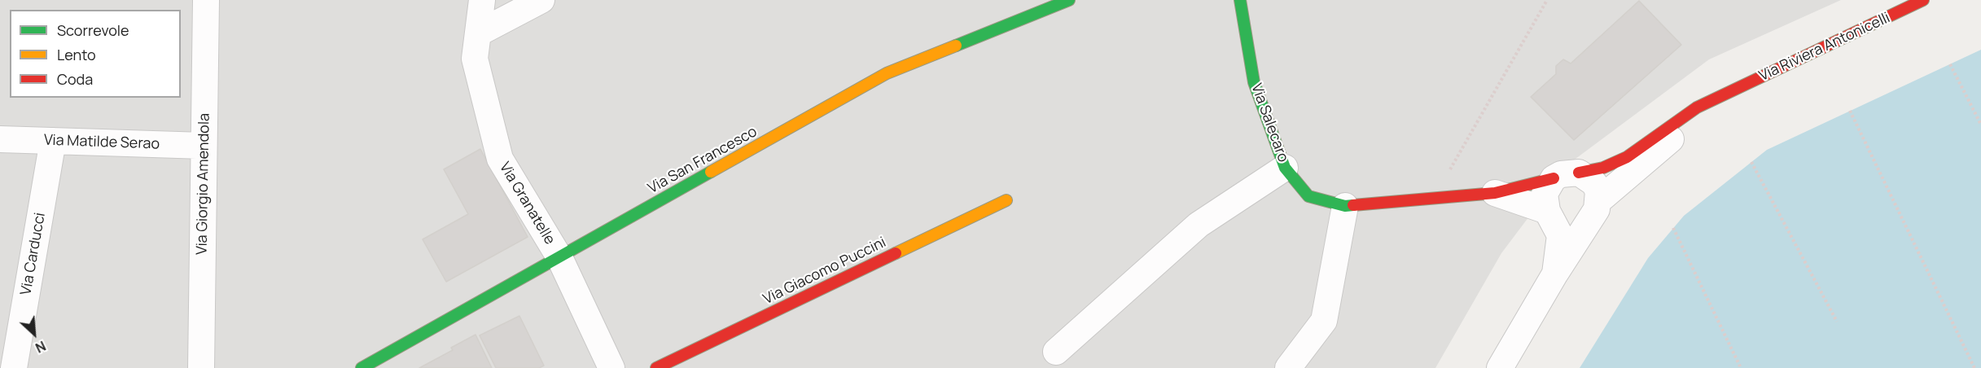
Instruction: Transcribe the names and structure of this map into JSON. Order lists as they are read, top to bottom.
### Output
{
  "streets": {
    "street": [
      "Via Riviera Antonicelli",
      "Via Salecaro",
      "Via Matilde Serao",
      "Via San Francesco",
      "Via Giorgio Amendola",
      "Via Granatelle",
      "Via Carducci",
      "Via Giacomo Puccini"
    ]
  },
  "crossings": [
    ["Via Riviera Antonicelli", "Via Salecaro"],
    ["Via Matilde Serao", "Via Giorgio Amendola"],
    ["Via Matilde Serao", "Via Carducci"],
    ["Via San Francesco", "Via Granatelle"]
  ],
  "legend": ["Scorrevole", "Lento", "Coda"],
  "north": "bottom right"
}
